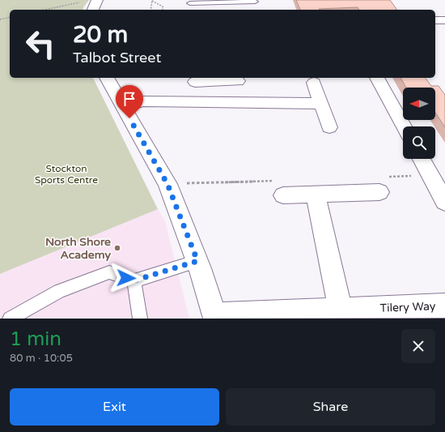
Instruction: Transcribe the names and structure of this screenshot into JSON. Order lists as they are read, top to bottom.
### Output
{
  "streets": {
    "street": ["Tilery Way"]
  },
  "parks": ["Stockton Sports Centre"],
  "places": ["North Shore Academy"],
  "north": "left",
  "page": {
    "turn": ["20 m", "Talbot Street"],
    "heading": ["1 min", "80 m · 10:05"],
    "buttons": ["Exit", "Share"]
  }
}
